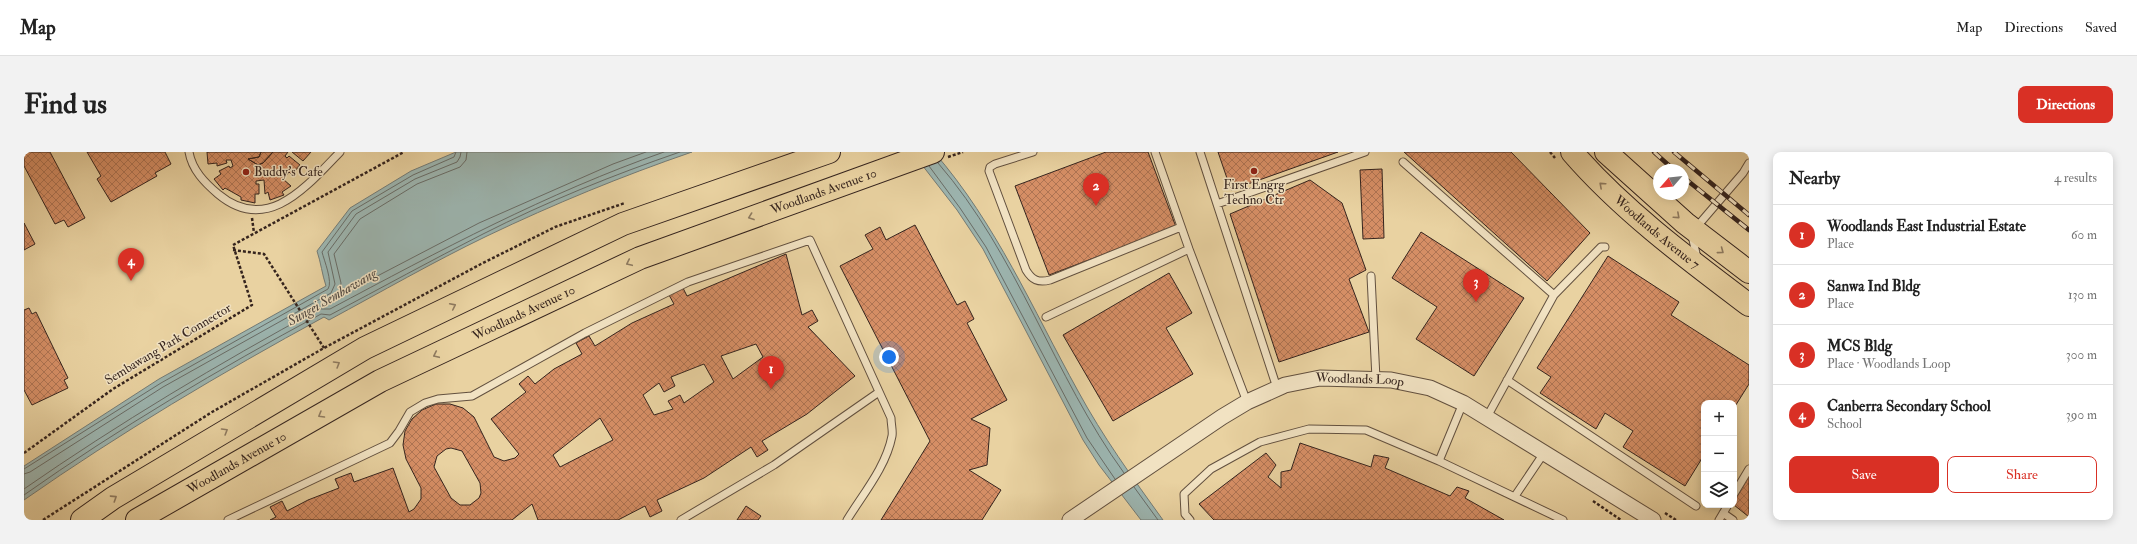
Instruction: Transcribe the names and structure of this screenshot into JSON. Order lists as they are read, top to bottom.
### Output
{
  "streets": {
    "main road": ["Woodlands Avenue 10", "Woodlands Avenue 7"],
    "street": ["Woodlands Loop"],
    "path": ["Sembawang Park Connector"]
  },
  "water": ["Sungei Sembawang"],
  "places": ["First Engrg Techno Ctr", "Buddy's Cafe"],
  "north": "bottom left",
  "page": {
    "header": "Map",
    "nav": ["Map", "Directions", "Saved"],
    "buttons": [
      "Directions",
      ["Save", "Share"]
    ],
    "title": "Find us",
    "heading": ["Nearby", "4 results"],
    "pins": [
      "2",
      "4",
      "3",
      "1"
    ],
    "list": [
      {
        "mark": "1",
        "name": "Woodlands East Industrial Estate",
        "note": "Place",
        "value": "60 m"
      },
      {
        "mark": "2",
        "name": "Sanwa Ind Bldg",
        "note": "Place",
        "value": "130 m"
      },
      {
        "mark": "3",
        "name": "MCS Bldg",
        "note": "Place · Woodlands Loop",
        "value": "300 m"
      },
      {
        "mark": "4",
        "name": "Canberra Secondary School",
        "note": "School",
        "value": "390 m"
      }
    ],
    "map_buttons": ["+", "−"]
  }
}
